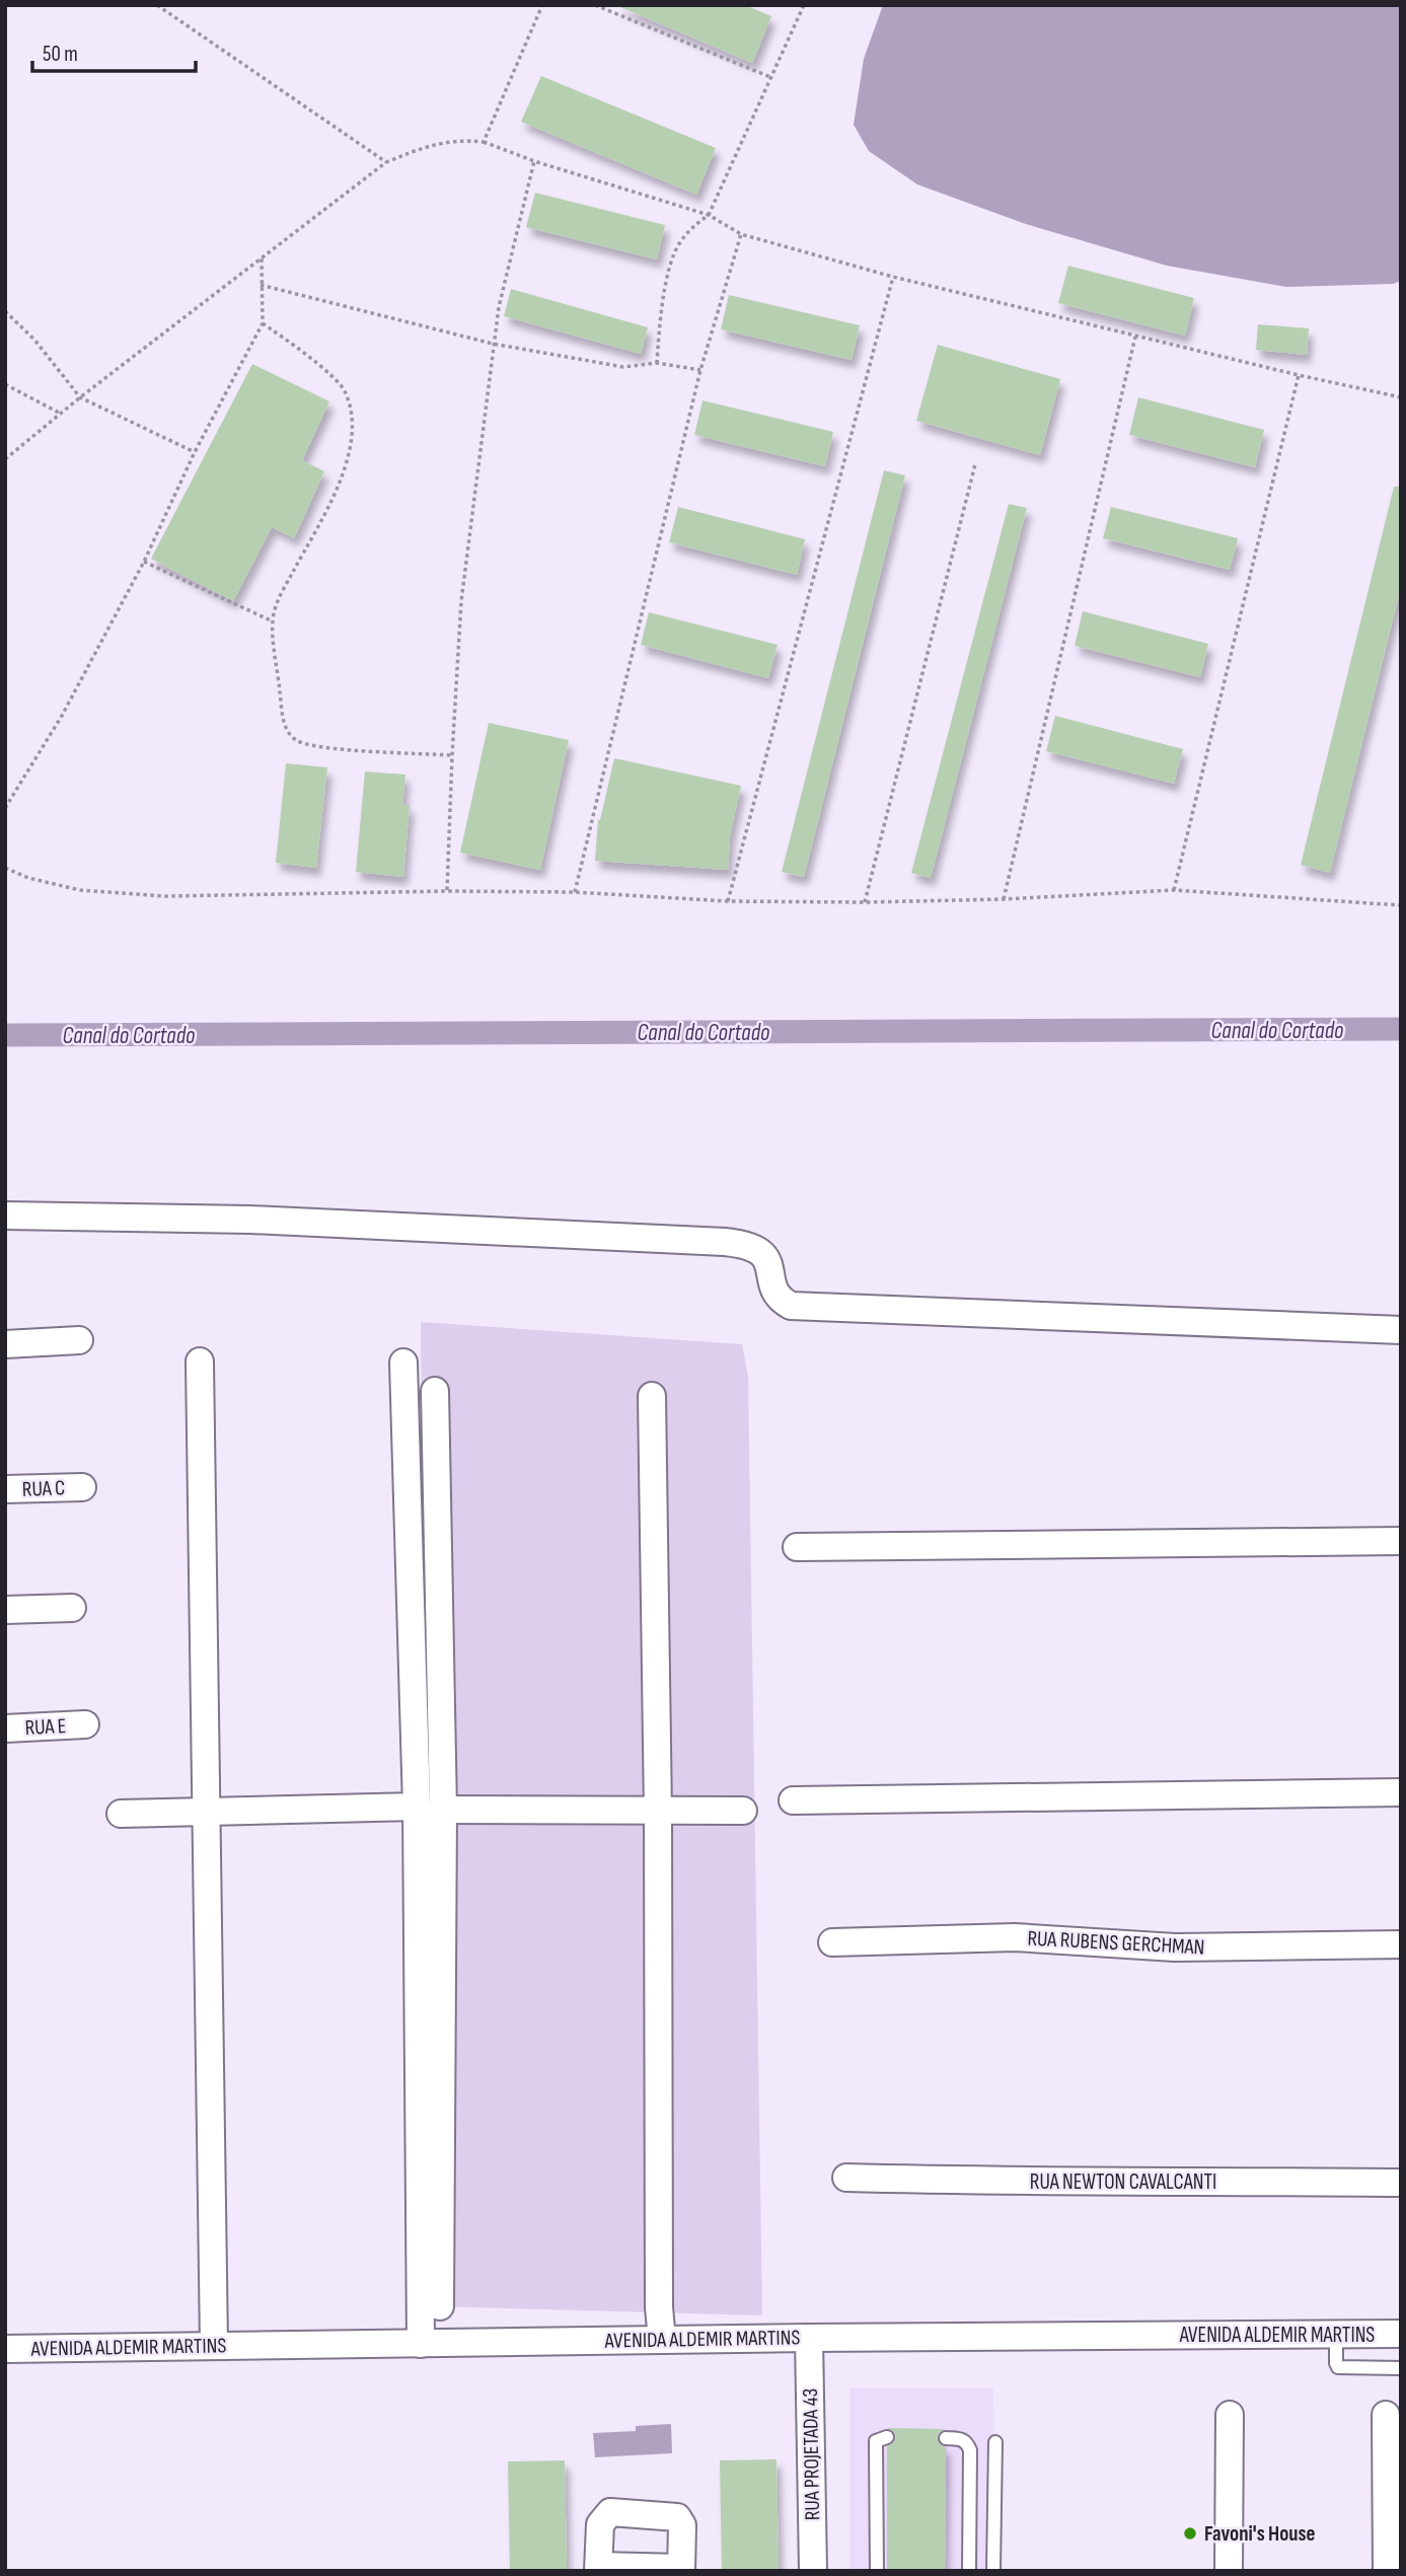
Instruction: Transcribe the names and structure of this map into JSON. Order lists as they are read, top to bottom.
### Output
{
  "streets": {
    "street": [
      "RUA C",
      "RUA E",
      "RUA RUBENS GERCHMAN",
      "RUA NEWTON CAVALCANTI",
      "AVENIDA ALDEMIR MARTINS",
      "RUA PROJETADA 43"
    ]
  },
  "crossings": [
    ["AVENIDA ALDEMIR MARTINS", "RUA PROJETADA 43"]
  ],
  "water": ["Canal do Cortado"],
  "places": ["Favoni's House"],
  "scale_bar": "50 m"
}
